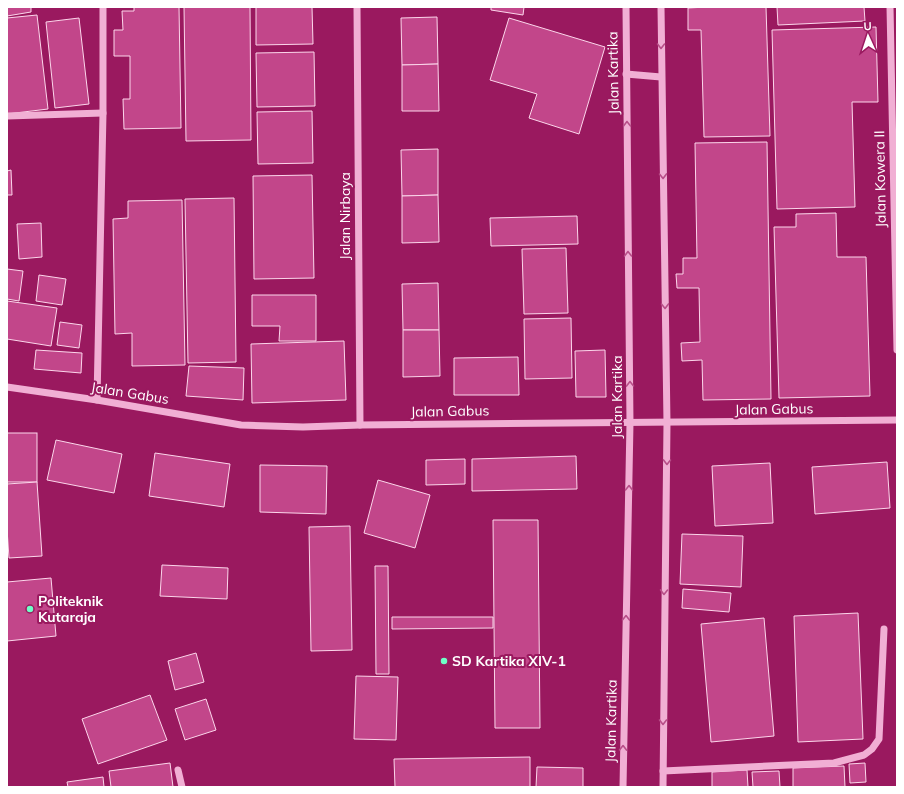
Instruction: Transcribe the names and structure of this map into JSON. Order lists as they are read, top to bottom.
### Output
{
  "streets": {
    "street": [
      "Jalan Kartika",
      "Jalan Kowera II",
      "Jalan Nirbaya",
      "Jalan Gabus"
    ]
  },
  "crossings": [
    ["Jalan Kartika", "Jalan Gabus"],
    ["Jalan Nirbaya", "Jalan Gabus"]
  ],
  "places": ["Politeknik Kutaraja", "SD Kartika XIV-1"],
  "north": "top"
}
